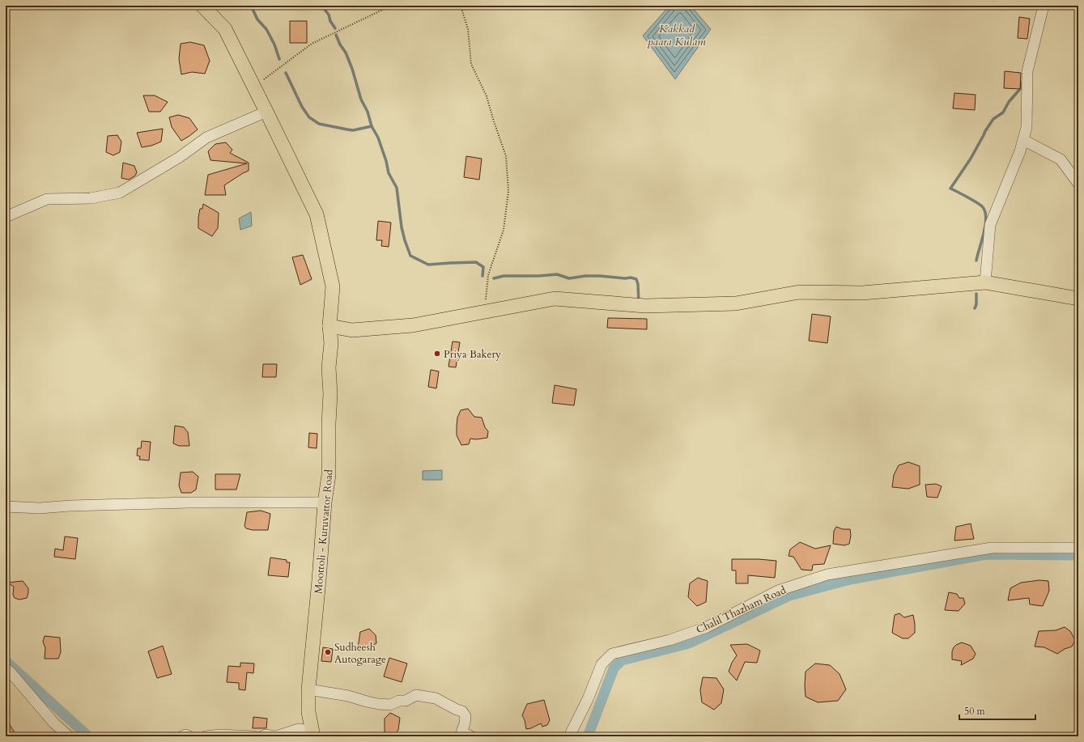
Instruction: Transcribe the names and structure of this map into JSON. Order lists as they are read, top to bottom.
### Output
{
  "streets": {
    "main road": ["Moottoli - Kuruvattor Road"],
    "street": ["Chalil Thazham Road"]
  },
  "water": ["Kakkad paara Kulam"],
  "places": ["Priya Bakery", "Sudheesh Autogarage"],
  "scale_bar": "50 m"
}
